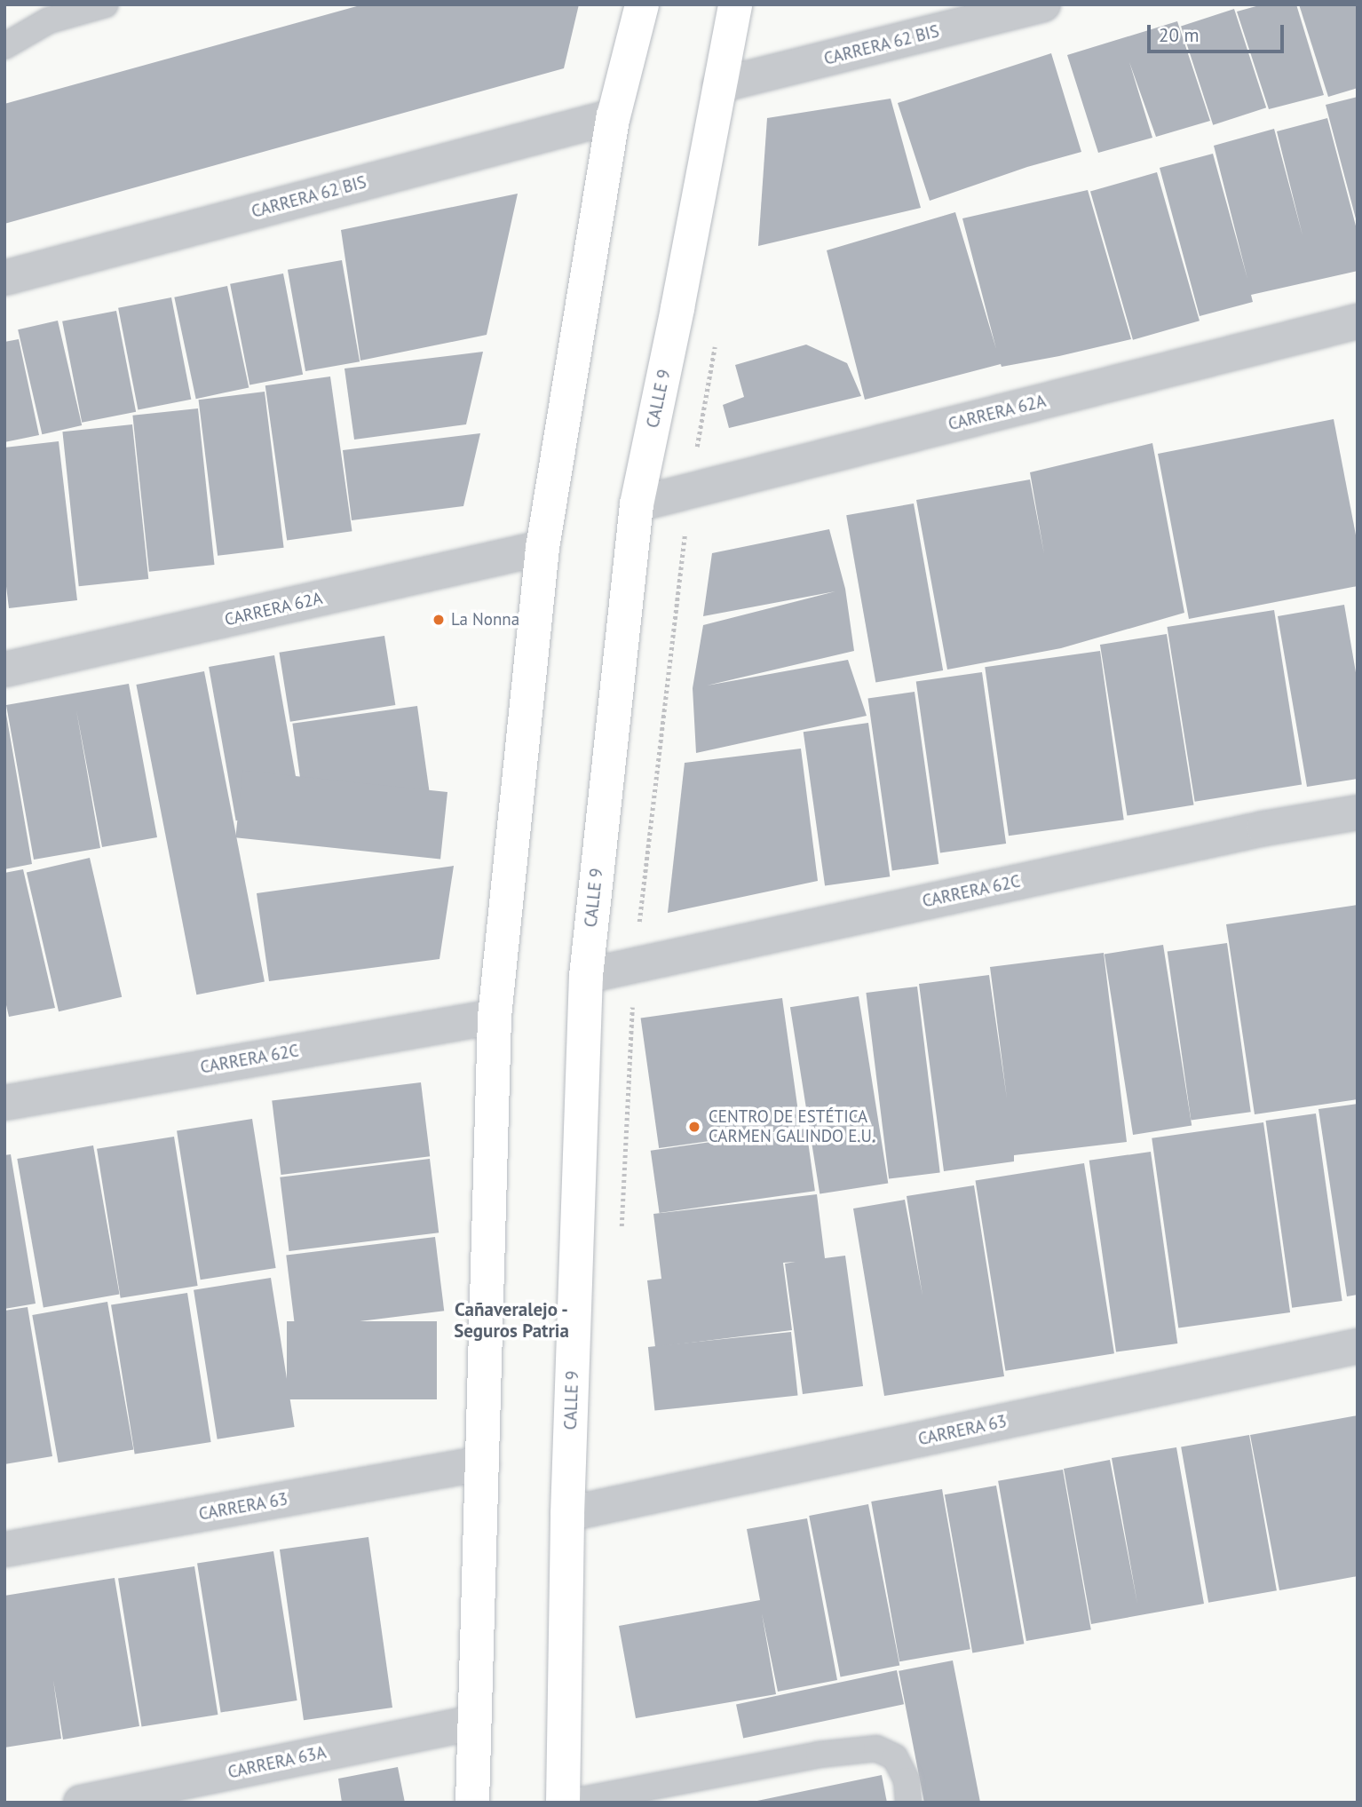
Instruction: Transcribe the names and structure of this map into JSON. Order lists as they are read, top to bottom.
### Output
{
  "streets": {
    "main road": ["CALLE 9"],
    "street": [
      "CARRERA 62 BIS",
      "CARRERA 62A",
      "CARRERA 62C",
      "CARRERA 63",
      "CARRERA 63A"
    ]
  },
  "crossings": [
    ["CARRERA 62 BIS", "CALLE 9"],
    ["CALLE 9", "CARRERA 62A"],
    ["CALLE 9", "CARRERA 62C"],
    ["CALLE 9", "CARRERA 63"]
  ],
  "districts": ["Cañaveralejo - Seguros Patria"],
  "places": ["La Nonna", "CENTRO DE ESTÉTICA CARMEN GALINDO E.U."],
  "scale_bar": "20 m"
}
